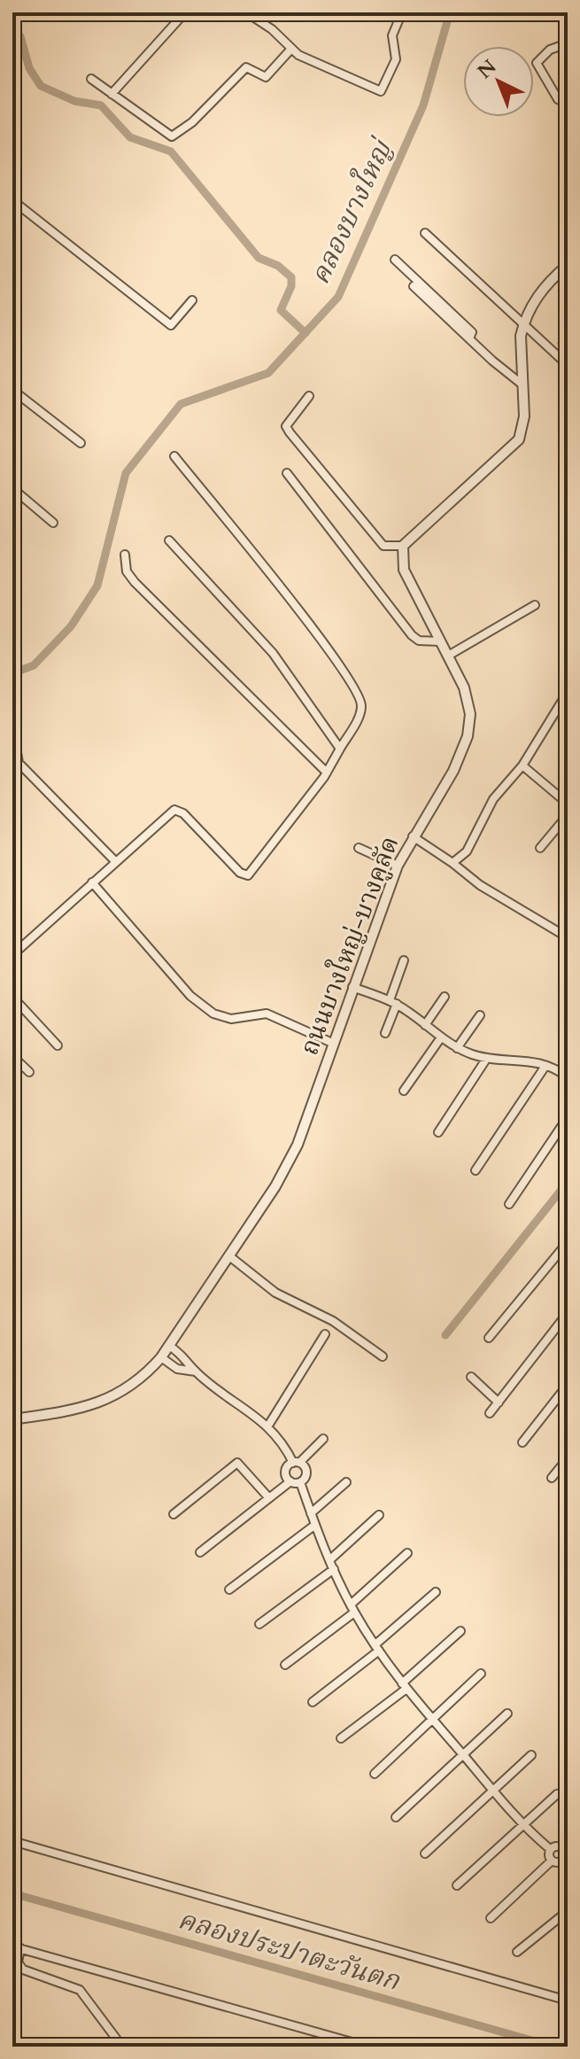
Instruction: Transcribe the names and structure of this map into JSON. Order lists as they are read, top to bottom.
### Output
{
  "streets": {
    "street": ["ถนนบางใหญ่-บางคูลัด"]
  },
  "water": ["คลองบางใหญ่", "คลองประปาตะวันตก"],
  "north": "top left"
}
